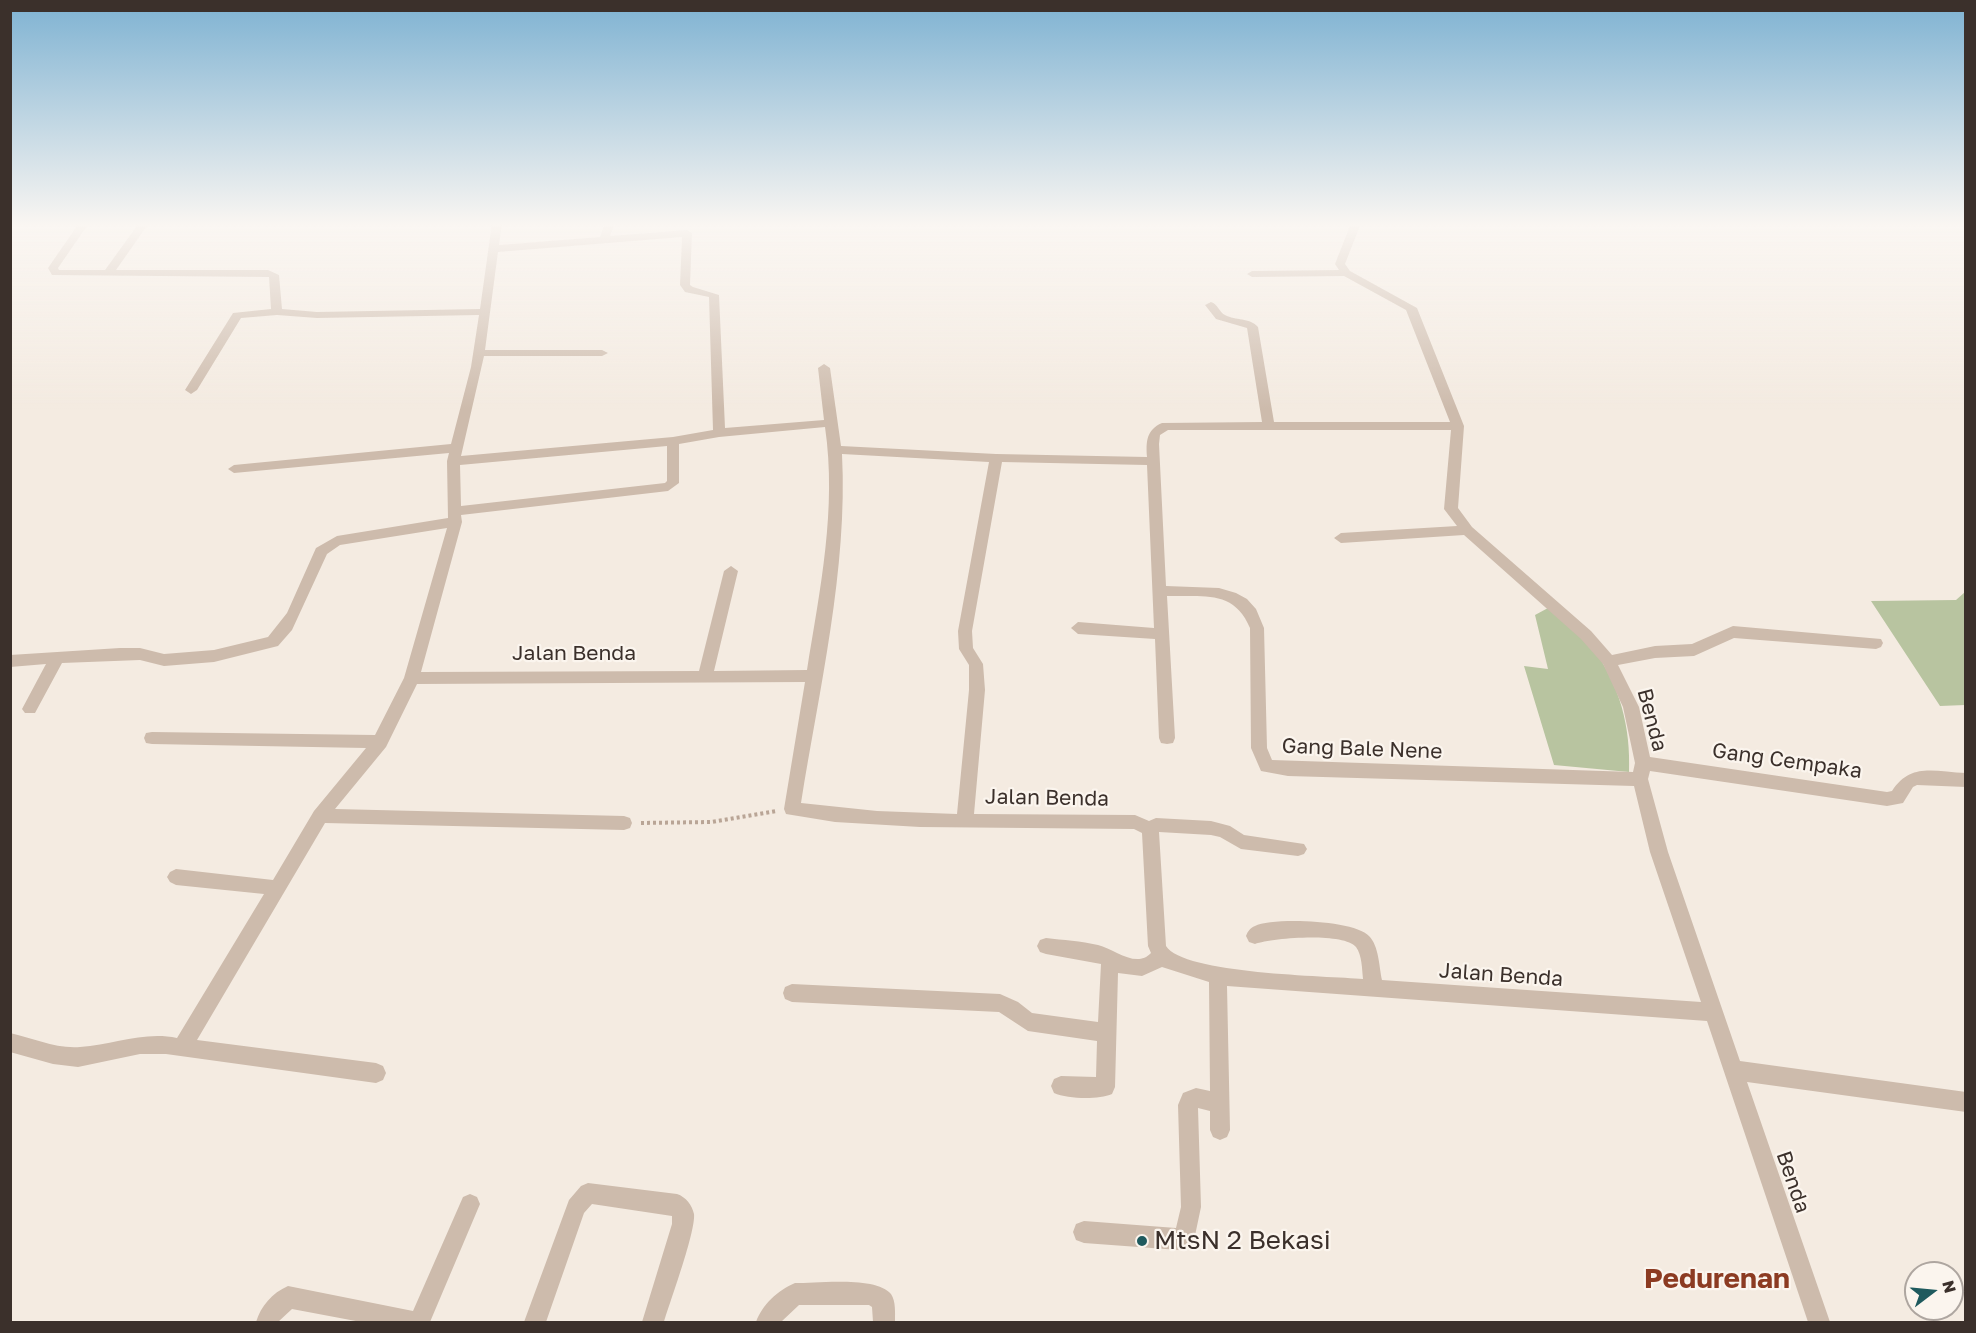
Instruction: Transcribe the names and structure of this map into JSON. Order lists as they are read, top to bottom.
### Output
{
  "streets": {
    "street": [
      "Jalan Benda",
      "Benda",
      "Gang Bale Nene",
      "Gang Cempaka"
    ]
  },
  "crossings": [
    ["Jalan Benda", "Benda"],
    ["Benda", "Gang Bale Nene"],
    ["Benda", "Gang Cempaka"],
    ["Gang Bale Nene", "Gang Cempaka"]
  ],
  "districts": ["Pedurenan"],
  "places": ["MtsN 2 Bekasi"],
  "north": "right"
}
